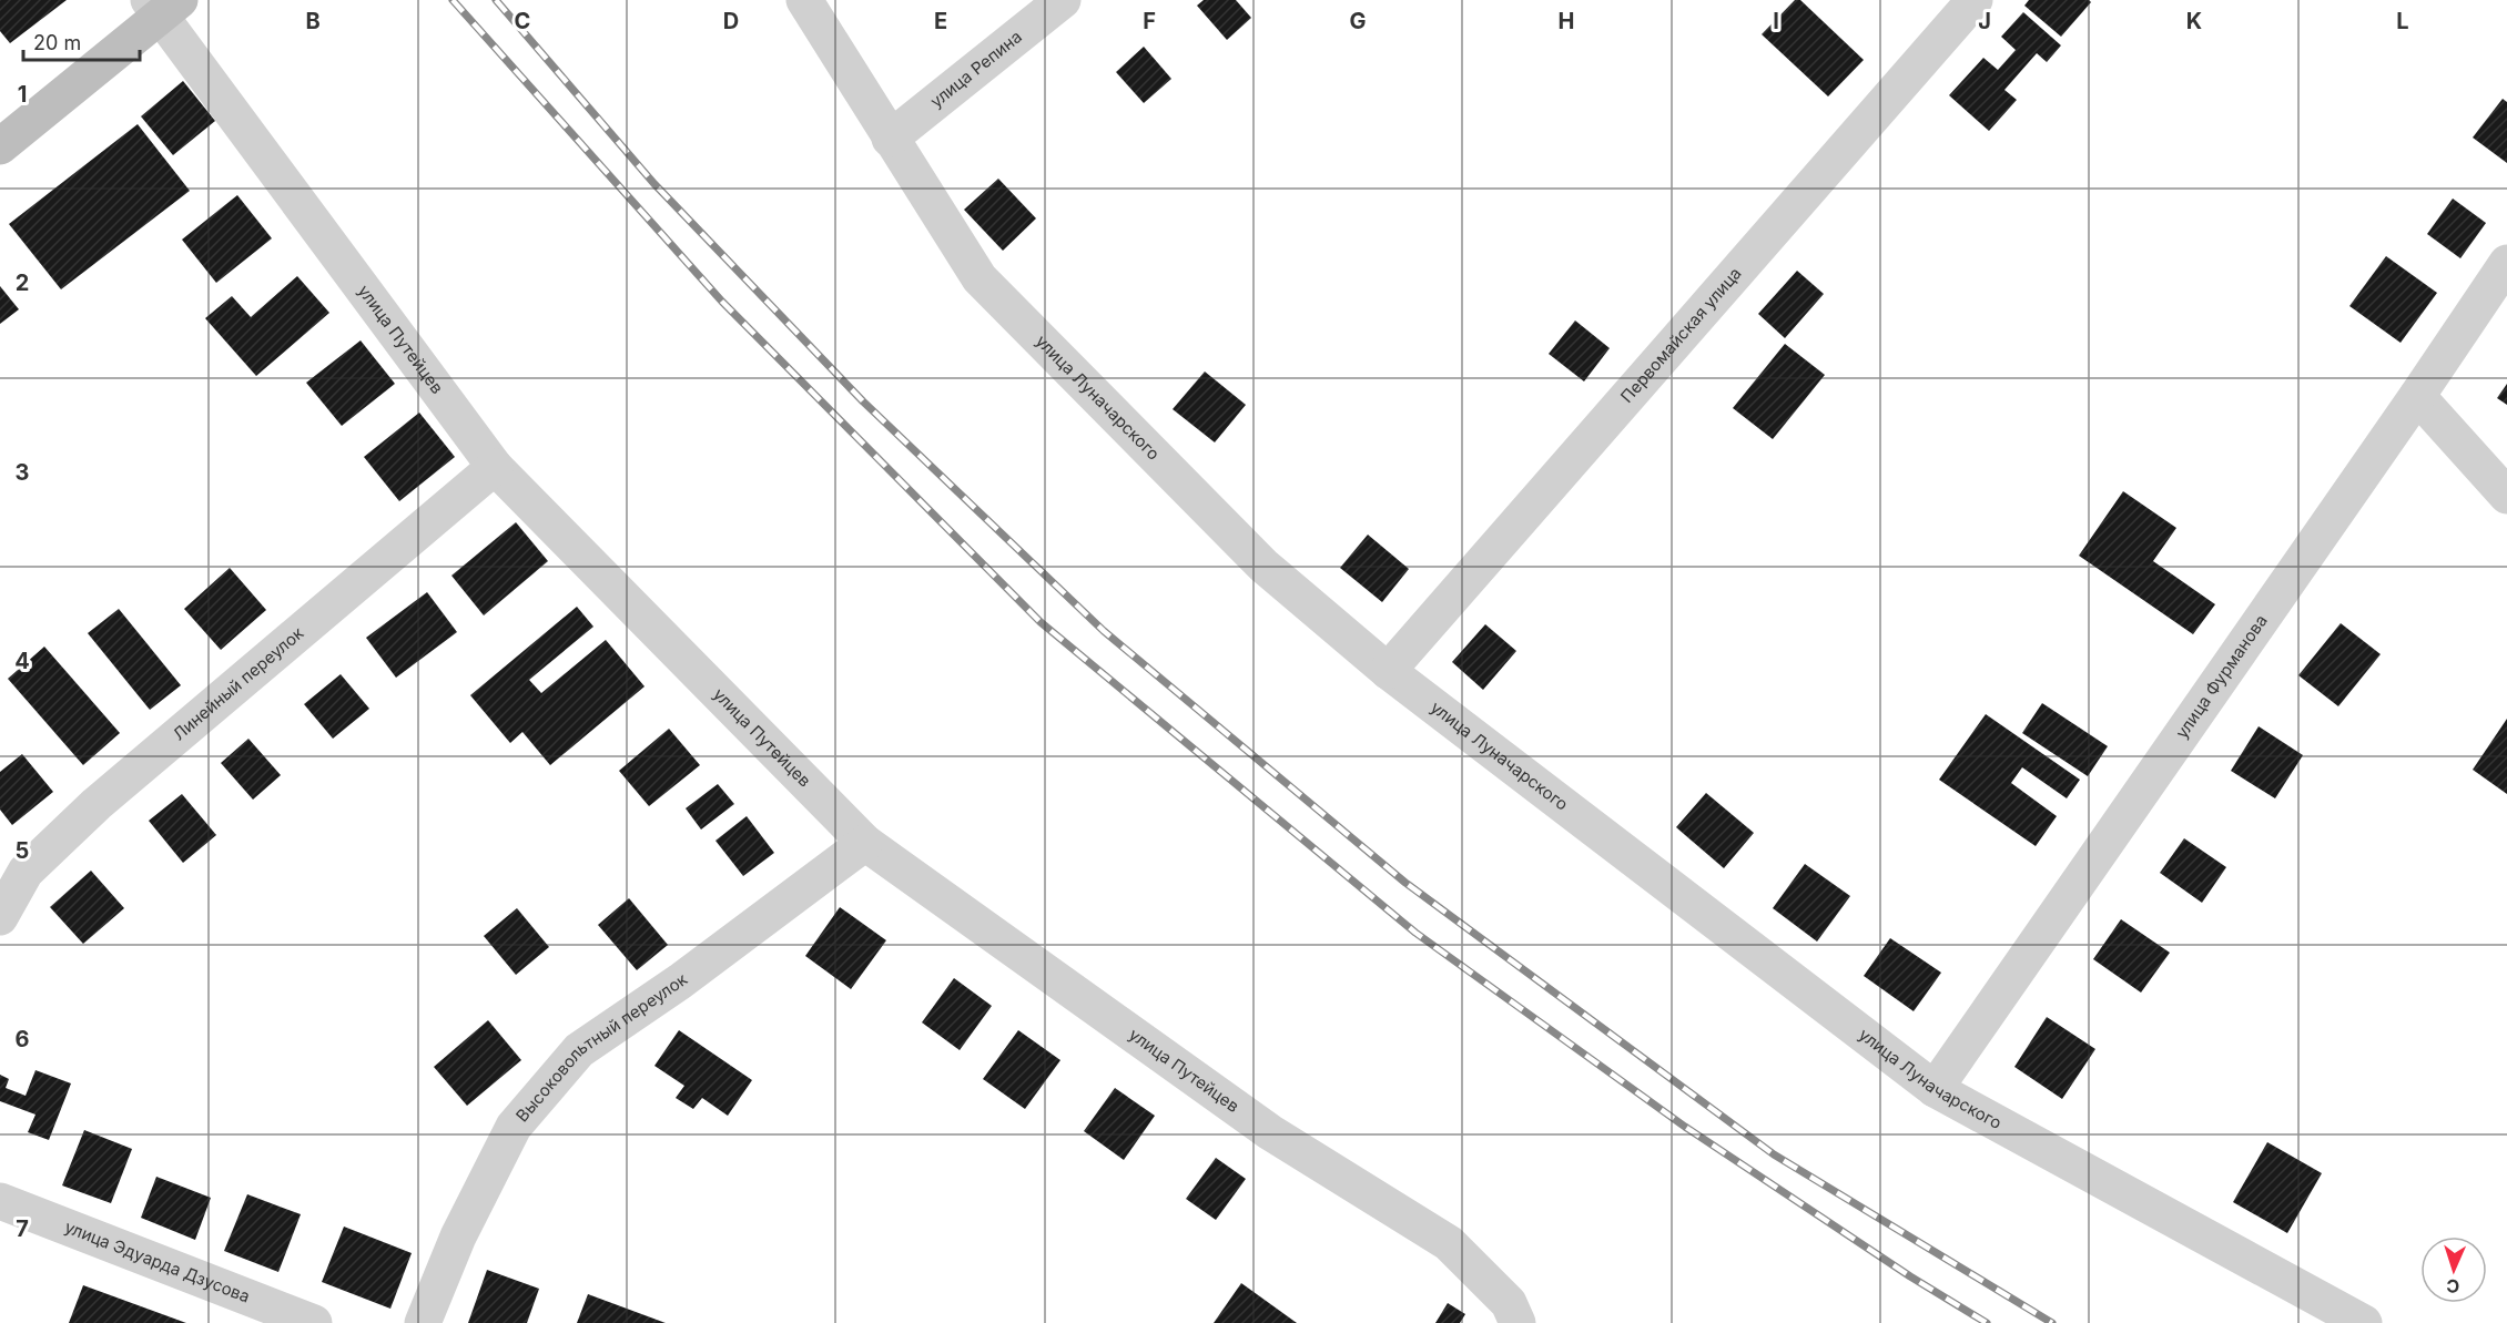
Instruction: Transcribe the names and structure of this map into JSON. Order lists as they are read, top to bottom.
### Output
{
  "streets": {
    "street": [
      "улица Репина",
      "Первомайская улица",
      "улица Путейцев",
      "улица Луначарского",
      "улица Фурманова",
      "Линейный переулок",
      "Высоковольтный переулок",
      "улица Эдуарда Дзусова"
    ]
  },
  "crossings": [
    ["улица Репина", "улица Луначарского"],
    ["Первомайская улица", "улица Луначарского"],
    ["улица Путейцев", "Линейный переулок"],
    ["улица Путейцев", "Высоковольтный переулок"],
    ["улица Луначарского", "улица Фурманова"]
  ],
  "scale_bar": "20 m",
  "north": "bottom",
  "grid": {
    "columns": [
      "B",
      "C",
      "D",
      "E",
      "F",
      "G",
      "H",
      "I",
      "J",
      "K",
      "L"
    ],
    "rows": [
      "1",
      "2",
      "3",
      "4",
      "5",
      "6",
      "7"
    ]
  }
}
